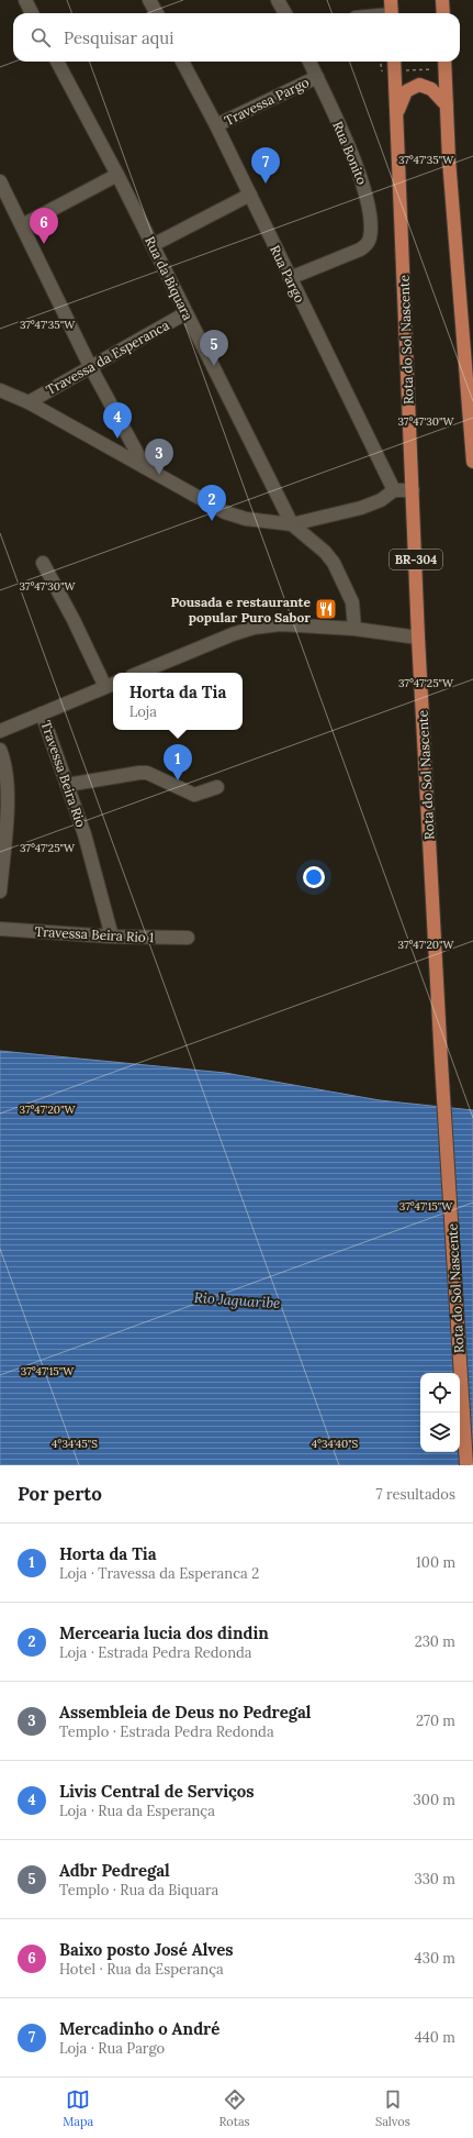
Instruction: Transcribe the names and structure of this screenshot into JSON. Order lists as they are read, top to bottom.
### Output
{
  "streets": {
    "highway": ["Rota do Sol Nascente", "BR-304"],
    "street": [
      "Travessa Pargo",
      "Rua Bonito",
      "Rua Pargo",
      "Rua da Biquara",
      "Travessa da Esperanca",
      "Travessa Beira Rio",
      "Travessa Beira Rio 1"
    ]
  },
  "crossings": [
    ["Travessa Pargo", "Rua Bonito"],
    ["Travessa Pargo", "Rua Pargo"],
    ["Rua Bonito", "Rua Pargo"],
    ["Rua da Biquara", "Travessa da Esperanca"],
    ["Travessa Beira Rio", "Travessa Beira Rio 1"]
  ],
  "water": ["Rio Jaguaribe"],
  "places": {
    "restaurant": ["Pousada e restaurante popular Puro Sabor"]
  },
  "page": {
    "search": "Pesquisar aqui",
    "pins": [
      "7",
      "6",
      "5",
      "4",
      "3",
      "2",
      "1"
    ],
    "popup": ["Horta da Tia", "Loja"],
    "heading": ["Por perto", "7 resultados"],
    "list": [
      {
        "mark": "1",
        "name": "Horta da Tia",
        "note": "Loja · Travessa da Esperanca 2",
        "value": "100 m"
      },
      {
        "mark": "2",
        "name": "Mercearia lucia dos dindin",
        "note": "Loja · Estrada Pedra Redonda",
        "value": "230 m"
      },
      {
        "mark": "3",
        "name": "Assembleia de Deus no Pedregal",
        "note": "Templo · Estrada Pedra Redonda",
        "value": "270 m"
      },
      {
        "mark": "4",
        "name": "Livis Central de Serviços",
        "note": "Loja · Rua da Esperança",
        "value": "300 m"
      },
      {
        "mark": "5",
        "name": "Adbr Pedregal",
        "note": "Templo · Rua da Biquara",
        "value": "330 m"
      },
      {
        "mark": "6",
        "name": "Baixo posto José Alves",
        "note": "Hotel · Rua da Esperança",
        "value": "430 m"
      },
      {
        "mark": "7",
        "name": "Mercadinho o André",
        "note": "Loja · Rua Pargo",
        "value": "440 m"
      }
    ],
    "nav": ["Mapa", "Rotas", "Salvos"]
  },
  "coordinates": [
    "37°47'35\"W",
    "37°47'30\"W",
    "37°47'25\"W",
    "37°47'20\"W",
    "37°47'15\"W",
    "4°34'45\"S",
    "4°34'40\"S"
  ]
}
